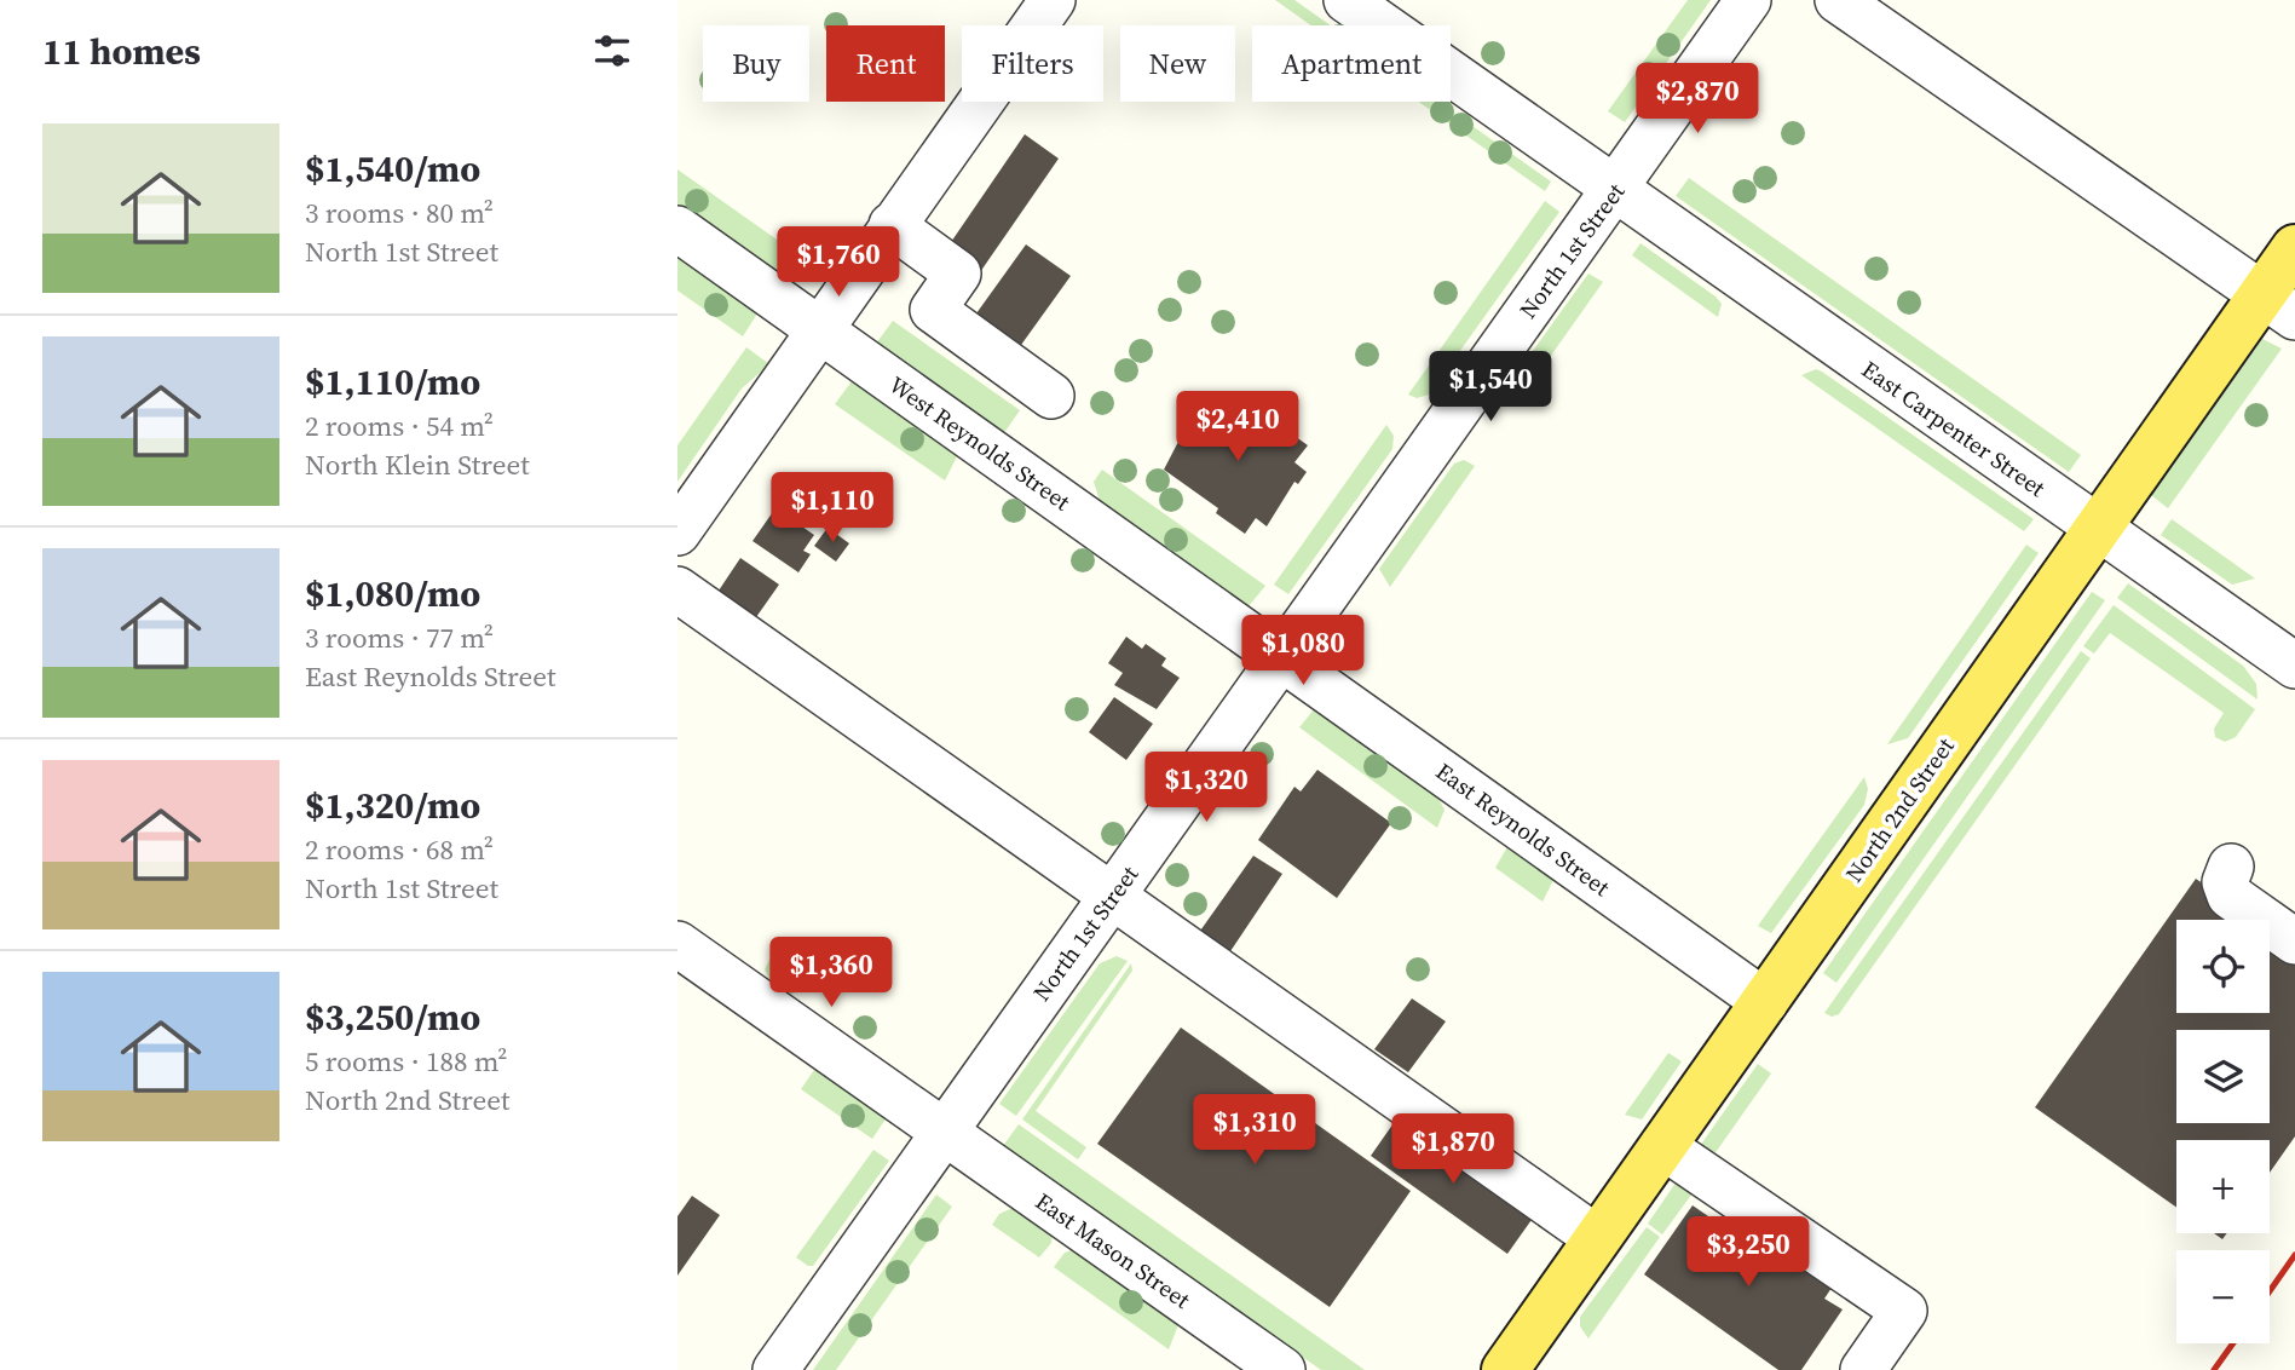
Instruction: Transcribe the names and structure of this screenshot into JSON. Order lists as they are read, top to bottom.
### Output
{
  "streets": {
    "main road": ["North 2nd Street"],
    "street": [
      "North 1st Street",
      "East Carpenter Street",
      "West Reynolds Street",
      "East Reynolds Street",
      "East Mason Street"
    ]
  },
  "crossings": [
    ["North 1st Street", "East Carpenter Street"],
    ["North 1st Street", "West Reynolds Street"],
    ["North 1st Street", "East Reynolds Street"],
    ["North 1st Street", "East Mason Street"],
    ["East Carpenter Street", "North 2nd Street"],
    ["West Reynolds Street", "East Reynolds Street"],
    ["North 2nd Street", "East Reynolds Street"]
  ],
  "page": {
    "heading": "11 homes",
    "chip": [
      "Buy",
      "Rent",
      "Filters",
      "New",
      "Apartment"
    ],
    "price": [
      "$2,870",
      "$1,760",
      "$1,540",
      "$2,410",
      "$1,110",
      "$1,080",
      "$1,320",
      "$1,360",
      "$1,310",
      "$1,870",
      "$3,250"
    ],
    "list": [
      {
        "name": "$1,540/mo",
        "note": "3 rooms · 80 m² · North 1st Street"
      },
      {
        "name": "$1,110/mo",
        "note": "2 rooms · 54 m² · North Klein Street"
      },
      {
        "name": "$1,080/mo",
        "note": "3 rooms · 77 m² · East Reynolds Street"
      },
      {
        "name": "$1,320/mo",
        "note": "2 rooms · 68 m² · North 1st Street"
      },
      {
        "name": "$3,250/mo",
        "note": "5 rooms · 188 m² · North 2nd Street"
      }
    ],
    "map_buttons": ["+", "−"]
  }
}
